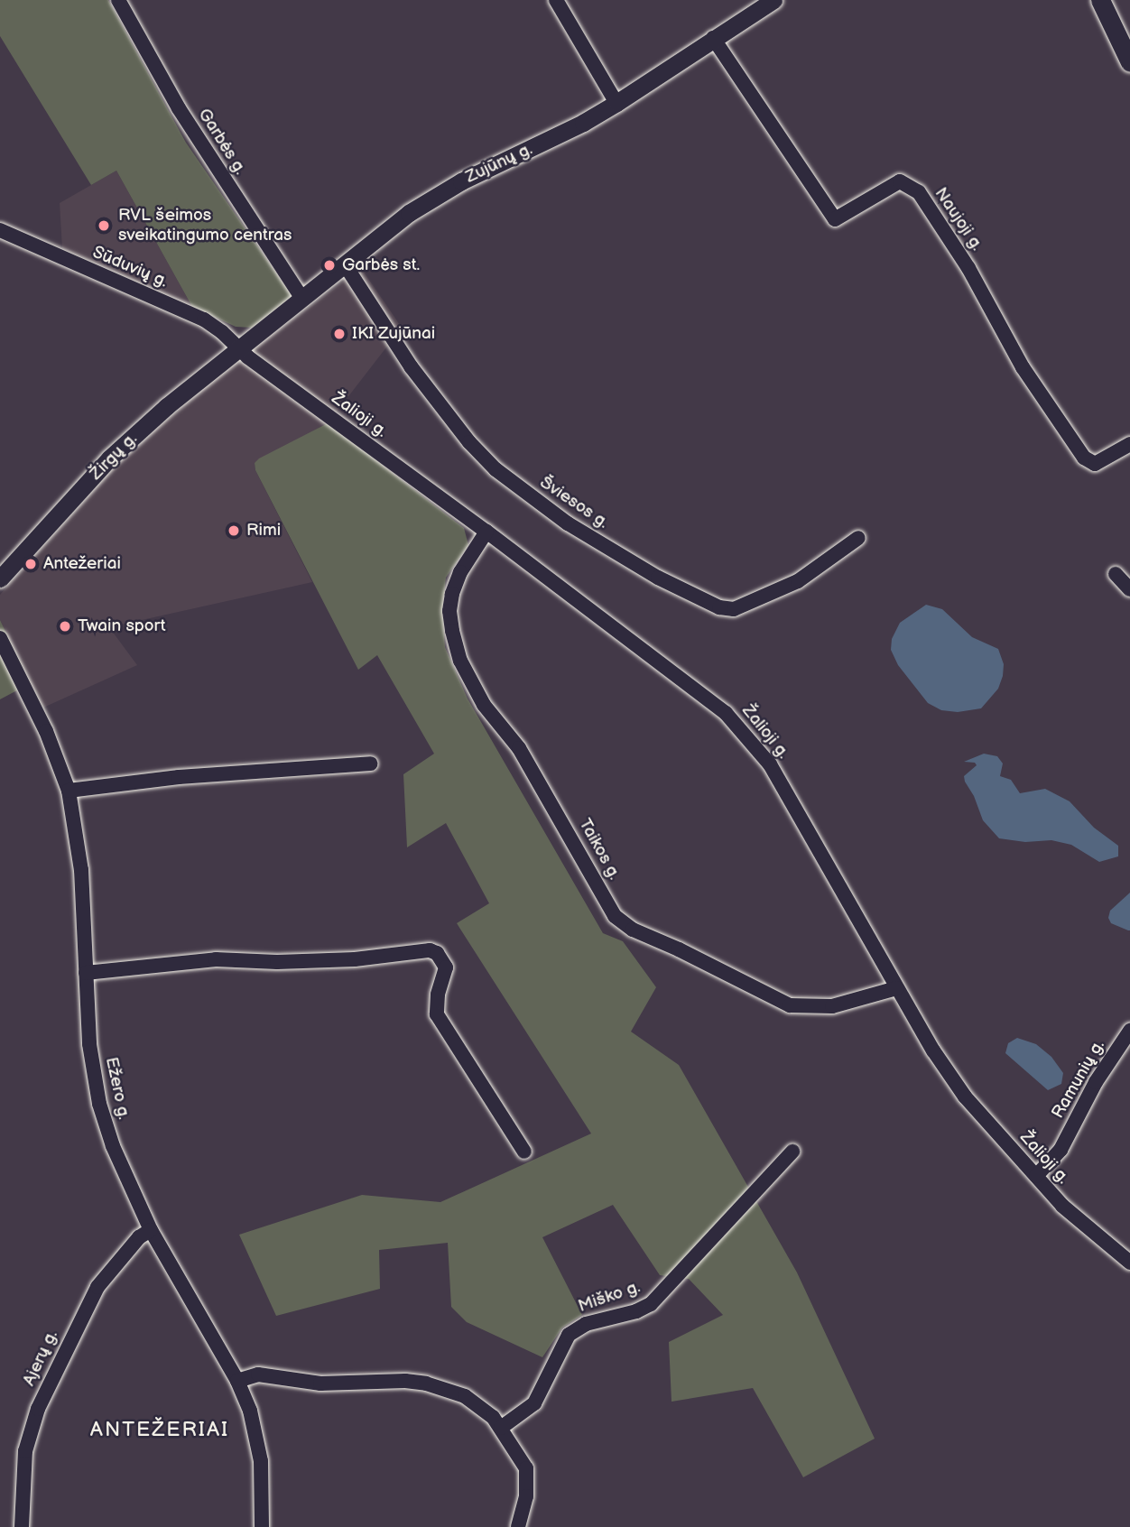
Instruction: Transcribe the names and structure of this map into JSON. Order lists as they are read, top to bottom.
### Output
{
  "streets": {
    "street": [
      "Garbės g.",
      "Zujūnų g.",
      "Naujoji g.",
      "Sūduvių g.",
      "Žalioji g.",
      "Žirgų g.",
      "Šviesos g.",
      "Taikos g.",
      "Ramunių g.",
      "Ežero g.",
      "Miško g.",
      "Ajerų g."
    ]
  },
  "crossings": [
    ["Garbės g.", "Zujūnų g."],
    ["Zujūnų g.", "Naujoji g."],
    ["Zujūnų g.", "Sūduvių g."],
    ["Zujūnų g.", "Žalioji g."],
    ["Zujūnų g.", "Žirgų g."],
    ["Zujūnų g.", "Šviesos g."],
    ["Sūduvių g.", "Žalioji g."],
    ["Sūduvių g.", "Žirgų g."],
    ["Žalioji g.", "Žirgų g."],
    ["Žalioji g.", "Taikos g."],
    ["Žalioji g.", "Ramunių g."],
    ["Ežero g.", "Ajerų g."]
  ],
  "districts": ["ANTEŽERIAI"],
  "places": [
    "RVL šeimos sveikatingumo centras",
    "Garbės st.",
    "IKI Zujūnai",
    "Rimi",
    "Antežeriai",
    "Twain sport"
  ]
}
